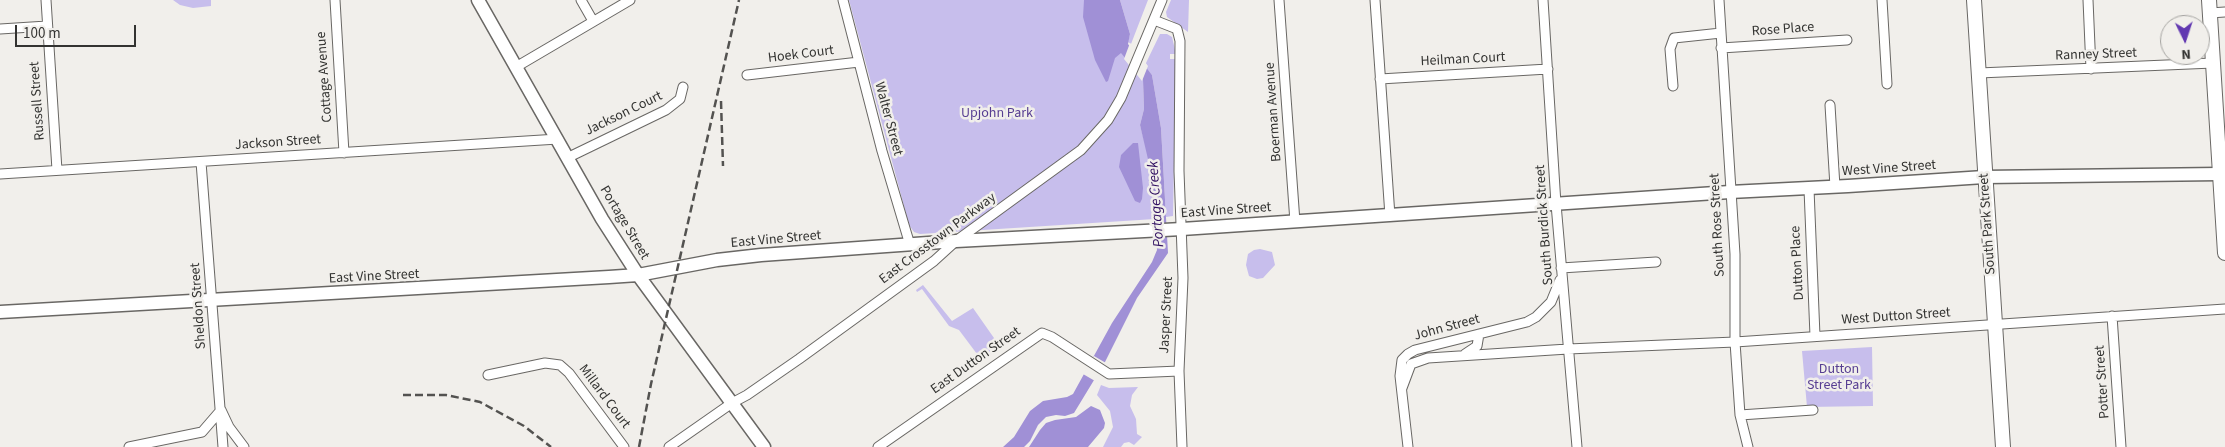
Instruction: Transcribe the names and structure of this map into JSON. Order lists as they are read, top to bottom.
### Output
{
  "streets": {
    "main road": ["South Park Street"],
    "street": [
      "Rose Place",
      "Hoek Court",
      "Ranney Street",
      "Heilman Court",
      "Cottage Avenue",
      "Russell Street",
      "Boerman Avenue",
      "Jackson Court",
      "Walter Street",
      "Jackson Street",
      "West Vine Street",
      "East Vine Street",
      "Portage Street",
      "South Burdick Street",
      "South Rose Street",
      "East Crosstown Parkway",
      "Dutton Place",
      "Sheldon Street",
      "Jasper Street",
      "West Dutton Street",
      "John Street",
      "East Dutton Street",
      "Potter Street",
      "Millard Court"
    ]
  },
  "crossings": [
    ["Rose Place", "South Rose Street"],
    ["Hoek Court", "Walter Street"],
    ["Ranney Street", "South Park Street"],
    ["Heilman Court", "South Burdick Street"],
    ["Cottage Avenue", "Jackson Street"],
    ["Russell Street", "Jackson Street"],
    ["Boerman Avenue", "East Vine Street"],
    ["Jackson Court", "Portage Street"],
    ["Walter Street", "East Vine Street"],
    ["Jackson Street", "Portage Street"],
    ["Jackson Street", "Sheldon Street"],
    ["West Vine Street", "East Vine Street"],
    ["West Vine Street", "South Park Street"],
    ["West Vine Street", "South Burdick Street"],
    ["West Vine Street", "South Rose Street"],
    ["West Vine Street", "Dutton Place"],
    ["East Vine Street", "Portage Street"],
    ["East Vine Street", "South Burdick Street"],
    ["East Vine Street", "East Crosstown Parkway"],
    ["East Vine Street", "Sheldon Street"],
    ["East Vine Street", "Jasper Street"],
    ["Portage Street", "East Crosstown Parkway"],
    ["South Park Street", "West Dutton Street"],
    ["South Burdick Street", "West Dutton Street"],
    ["South Burdick Street", "John Street"],
    ["South Rose Street", "West Dutton Street"],
    ["East Crosstown Parkway", "Jasper Street"],
    ["Dutton Place", "West Dutton Street"],
    ["Jasper Street", "East Dutton Street"],
    ["West Dutton Street", "Potter Street"]
  ],
  "water": ["Portage Creek"],
  "parks": ["Upjohn Park", "Dutton Street Park"],
  "scale_bar": "100 m",
  "north": "bottom"
}
